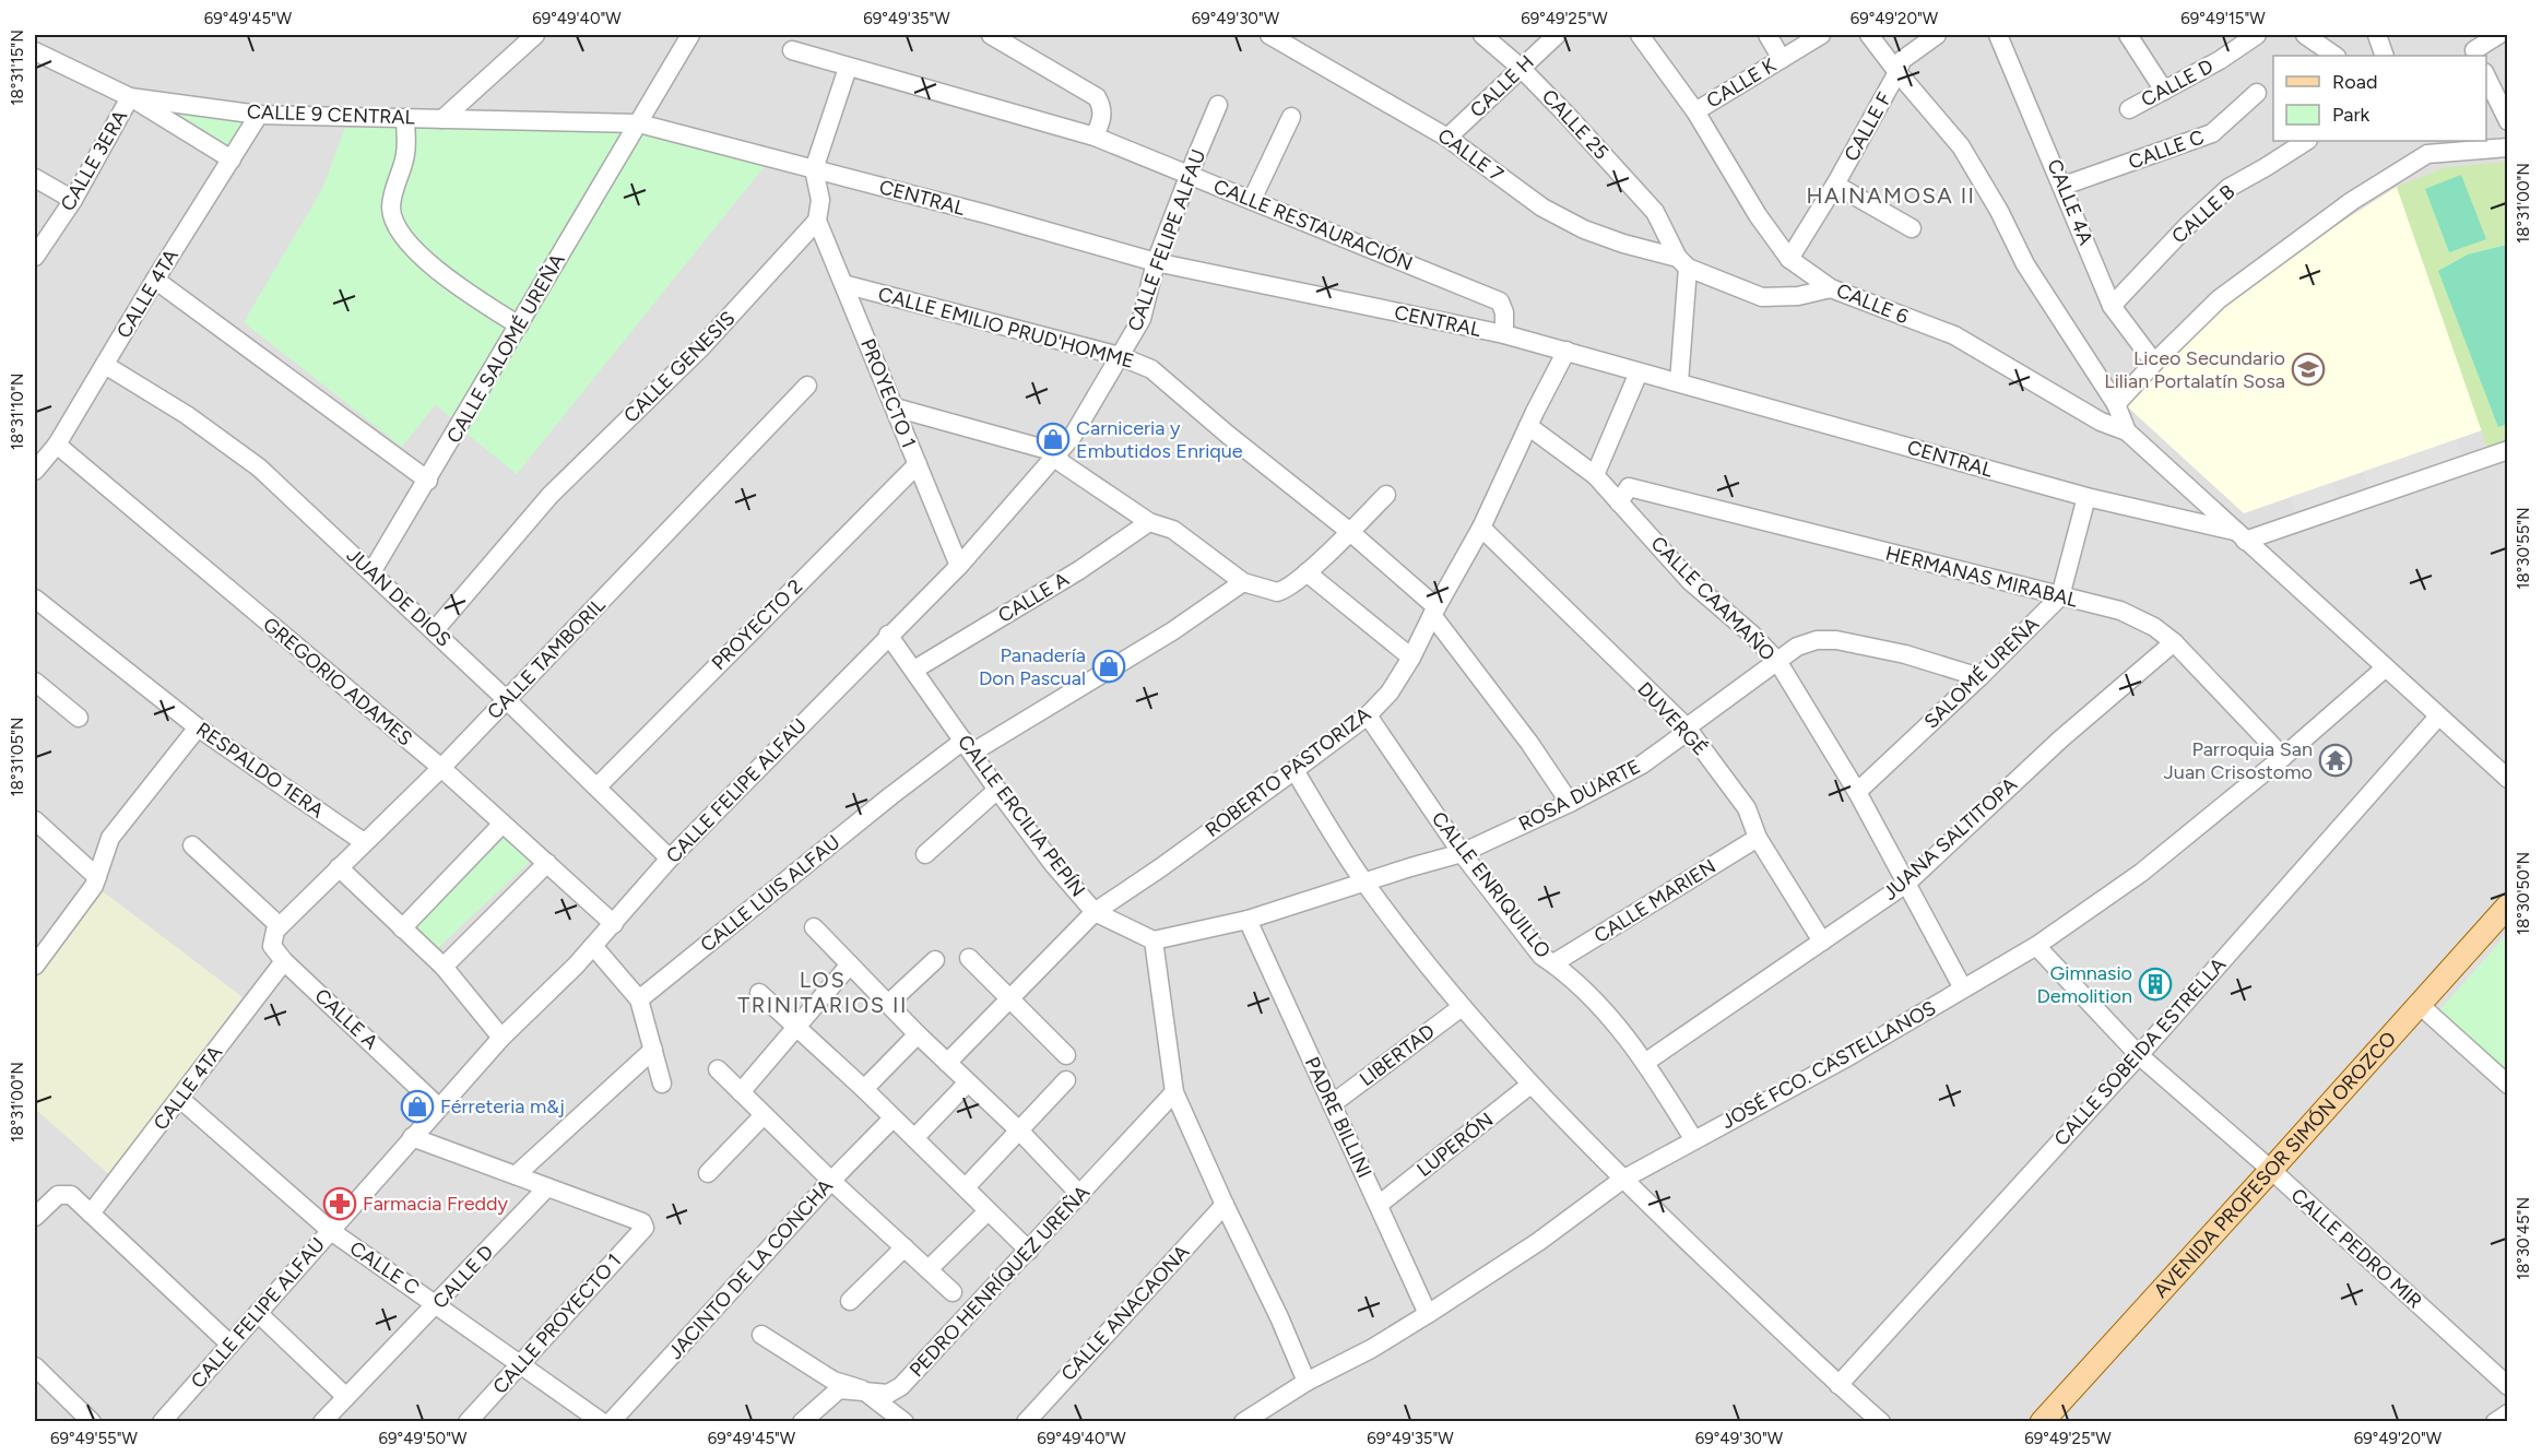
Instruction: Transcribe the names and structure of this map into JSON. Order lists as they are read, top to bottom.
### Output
{
  "streets": {
    "main road": ["AVENIDA PROFESOR SIMÓN OROZCO"],
    "street": [
      "CALLE K",
      "CALLE D",
      "CALLE H",
      "CALLE 9 CENTRAL",
      "CALLE 25",
      "CALLE F",
      "CALLE C",
      "CALLE 7",
      "CALLE 3ERA",
      "CENTRAL",
      "CALLE 4A",
      "CALLE B",
      "CALLE RESTAURACIÓN",
      "CALLE FELIPE ALFAU",
      "CALLE 4TA",
      "CALLE 6",
      "CALLE EMILIO PRUD'HOMME",
      "CALLE SALOMÉ UREÑA",
      "CALLE GENESIS",
      "PROYECTO 1",
      "HERMANAS MIRABAL",
      "JUAN DE DIOS",
      "CALLE A",
      "CALLE CAAMAÑO",
      "PROYECTO 2",
      "CALLE TAMBORIL",
      "SALOMÉ UREÑA",
      "GREGORIO ADAMES",
      "DUVERGÉ",
      "RESPALDO 1ERA",
      "ROBERTO PASTORIZA",
      "ROSA DUARTE",
      "CALLE ERCILIA PEPÍN",
      "JUANA SALTITOPA",
      "CALLE ENRIQUILLO",
      "CALLE LUIS ALFAU",
      "CALLE MARIEN",
      "CALLE SOBEIDA ESTRELLA",
      "LIBERTAD",
      "JOSÉ FCO. CASTELLANOS",
      "PADRE BILLINI",
      "LUPERÓN",
      "CALLE PEDRO MIR",
      "JACINTO DE LA CONCHA",
      "PEDRO HENRÍQUEZ UREÑA",
      "CALLE ANACAONA",
      "CALLE PROYECTO 1"
    ]
  },
  "crossings": [
    ["CALLE K", "CALLE 6"],
    ["CALLE D", "CALLE C"],
    ["CALLE D", "CALLE PROYECTO 1"],
    ["CALLE H", "CALLE 25"],
    ["CALLE H", "CALLE 7"],
    ["CALLE 9 CENTRAL", "CALLE 3ERA"],
    ["CALLE 9 CENTRAL", "CENTRAL"],
    ["CALLE 9 CENTRAL", "CALLE 4TA"],
    ["CALLE 9 CENTRAL", "CALLE SALOMÉ UREÑA"],
    ["CALLE 25", "CALLE 7"],
    ["CALLE F", "CALLE 6"],
    ["CALLE C", "CALLE 4A"],
    ["CALLE C", "CALLE FELIPE ALFAU"],
    ["CALLE C", "CALLE 4TA"],
    ["CALLE C", "CALLE PROYECTO 1"],
    ["CALLE 7", "CALLE 6"],
    ["CENTRAL", "CALLE RESTAURACIÓN"],
    ["CENTRAL", "CALLE FELIPE ALFAU"],
    ["CENTRAL", "CALLE SALOMÉ UREÑA"],
    ["CENTRAL", "ROBERTO PASTORIZA"],
    ["CALLE 4A", "CALLE B"],
    ["CALLE RESTAURACIÓN", "CALLE FELIPE ALFAU"],
    ["CALLE FELIPE ALFAU", "CALLE EMILIO PRUD'HOMME"],
    ["CALLE FELIPE ALFAU", "PROYECTO 1"],
    ["CALLE FELIPE ALFAU", "JUAN DE DIOS"],
    ["CALLE FELIPE ALFAU", "CALLE A"],
    ["CALLE FELIPE ALFAU", "GREGORIO ADAMES"],
    ["CALLE FELIPE ALFAU", "CALLE ERCILIA PEPÍN"],
    ["CALLE 4TA", "JUAN DE DIOS"],
    ["CALLE 4TA", "CALLE A"],
    ["CALLE 4TA", "GREGORIO ADAMES"],
    ["CALLE EMILIO PRUD'HOMME", "PROYECTO 1"],
    ["CALLE EMILIO PRUD'HOMME", "ROBERTO PASTORIZA"],
    ["CALLE EMILIO PRUD'HOMME", "ROSA DUARTE"],
    ["CALLE SALOMÉ UREÑA", "JUAN DE DIOS"],
    ["CALLE GENESIS", "PROYECTO 1"],
    ["CALLE GENESIS", "JUAN DE DIOS"],
    ["PROYECTO 1", "PROYECTO 2"],
    ["HERMANAS MIRABAL", "CALLE CAAMAÑO"],
    ["HERMANAS MIRABAL", "SALOMÉ UREÑA"],
    ["HERMANAS MIRABAL", "JUANA SALTITOPA"],
    ["HERMANAS MIRABAL", "JOSÉ FCO. CASTELLANOS"],
    ["JUAN DE DIOS", "PROYECTO 2"],
    ["JUAN DE DIOS", "CALLE TAMBORIL"],
    ["CALLE A", "CALLE TAMBORIL"],
    ["CALLE A", "CALLE ERCILIA PEPÍN"],
    ["CALLE CAAMAÑO", "SALOMÉ UREÑA"],
    ["CALLE CAAMAÑO", "ROBERTO PASTORIZA"],
    ["CALLE CAAMAÑO", "ROSA DUARTE"],
    ["CALLE CAAMAÑO", "JUANA SALTITOPA"],
    ["CALLE CAAMAÑO", "JOSÉ FCO. CASTELLANOS"],
    ["CALLE TAMBORIL", "GREGORIO ADAMES"],
    ["CALLE TAMBORIL", "RESPALDO 1ERA"],
    ["SALOMÉ UREÑA", "ROSA DUARTE"],
    ["DUVERGÉ", "ROBERTO PASTORIZA"],
    ["DUVERGÉ", "ROSA DUARTE"],
    ["DUVERGÉ", "JUANA SALTITOPA"],
    ["DUVERGÉ", "CALLE MARIEN"],
    ["ROBERTO PASTORIZA", "CALLE ERCILIA PEPÍN"],
    ["ROBERTO PASTORIZA", "CALLE ENRIQUILLO"],
    ["ROSA DUARTE", "CALLE ERCILIA PEPÍN"],
    ["ROSA DUARTE", "CALLE ENRIQUILLO"],
    ["ROSA DUARTE", "PADRE BILLINI"],
    ["CALLE ERCILIA PEPÍN", "CALLE LUIS ALFAU"],
    ["JUANA SALTITOPA", "CALLE ENRIQUILLO"],
    ["CALLE ENRIQUILLO", "CALLE MARIEN"],
    ["CALLE ENRIQUILLO", "JOSÉ FCO. CASTELLANOS"],
    ["CALLE SOBEIDA ESTRELLA", "CALLE PEDRO MIR"],
    ["LIBERTAD", "PADRE BILLINI"],
    ["JOSÉ FCO. CASTELLANOS", "PADRE BILLINI"],
    ["JOSÉ FCO. CASTELLANOS", "CALLE PEDRO MIR"],
    ["PADRE BILLINI", "LUPERÓN"],
    ["AVENIDA PROFESOR SIMÓN OROZCO", "CALLE PEDRO MIR"]
  ],
  "districts": ["HAINAMOSA II", "LOS TRINITARIOS II"],
  "places": {
    "school or university": ["Liceo Secundario Lilian Portalatín Sosa"],
    "shop": ["Carniceria y Embutidos Enrique", "Panadería Don Pascual", "Férreteria m&j"],
    "temple": ["Parroquia San Juan Crisostomo"],
    "building": ["Gimnasio Demolition"],
    "pharmacy": ["Farmacia Freddy"]
  },
  "legend": ["Road", "Park"],
  "coordinates": [
    "69°49'45\"W",
    "69°49'40\"W",
    "69°49'35\"W",
    "69°49'30\"W",
    "69°49'25\"W",
    "69°49'20\"W",
    "69°49'15\"W",
    "18°31'15\"N",
    "18°31'00\"N",
    "18°31'10\"N",
    "18°30'55\"N",
    "18°31'05\"N",
    "18°30'50\"N",
    "18°30'45\"N",
    "69°49'55\"W",
    "69°49'50\"W"
  ]
}
